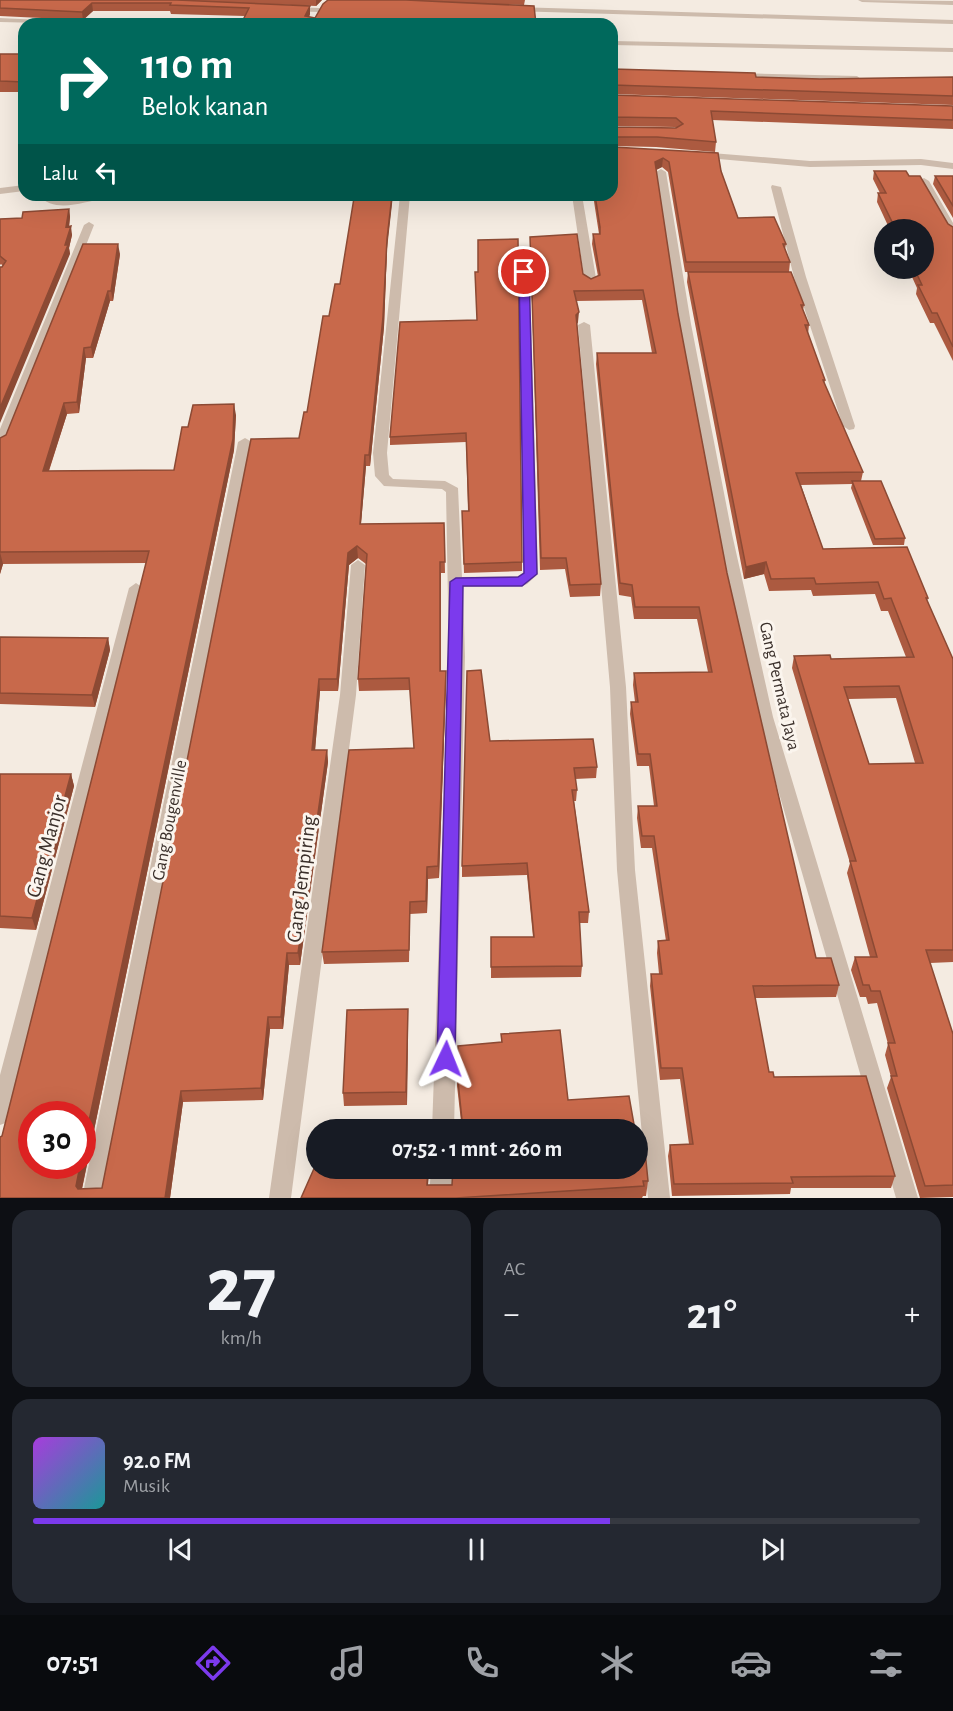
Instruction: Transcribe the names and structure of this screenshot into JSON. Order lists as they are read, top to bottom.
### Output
{
  "streets": {
    "street": [
      "Gang Permata Jaya",
      "Gang Bougenville",
      "Gang Manjor",
      "Gang Jempiring"
    ]
  },
  "page": {
    "turn": ["110 m", "Belok kanan"],
    "then": "Lalu",
    "limit": "30",
    "trip": "07:52 · 1 mnt · 260 m",
    "tile": [
      ["27", "km/h"],
      "AC"
    ],
    "heat": ["−", "21°", "+"],
    "song": ["92.0 FM", "Musik"],
    "tabs": "07:51"
  }
}
